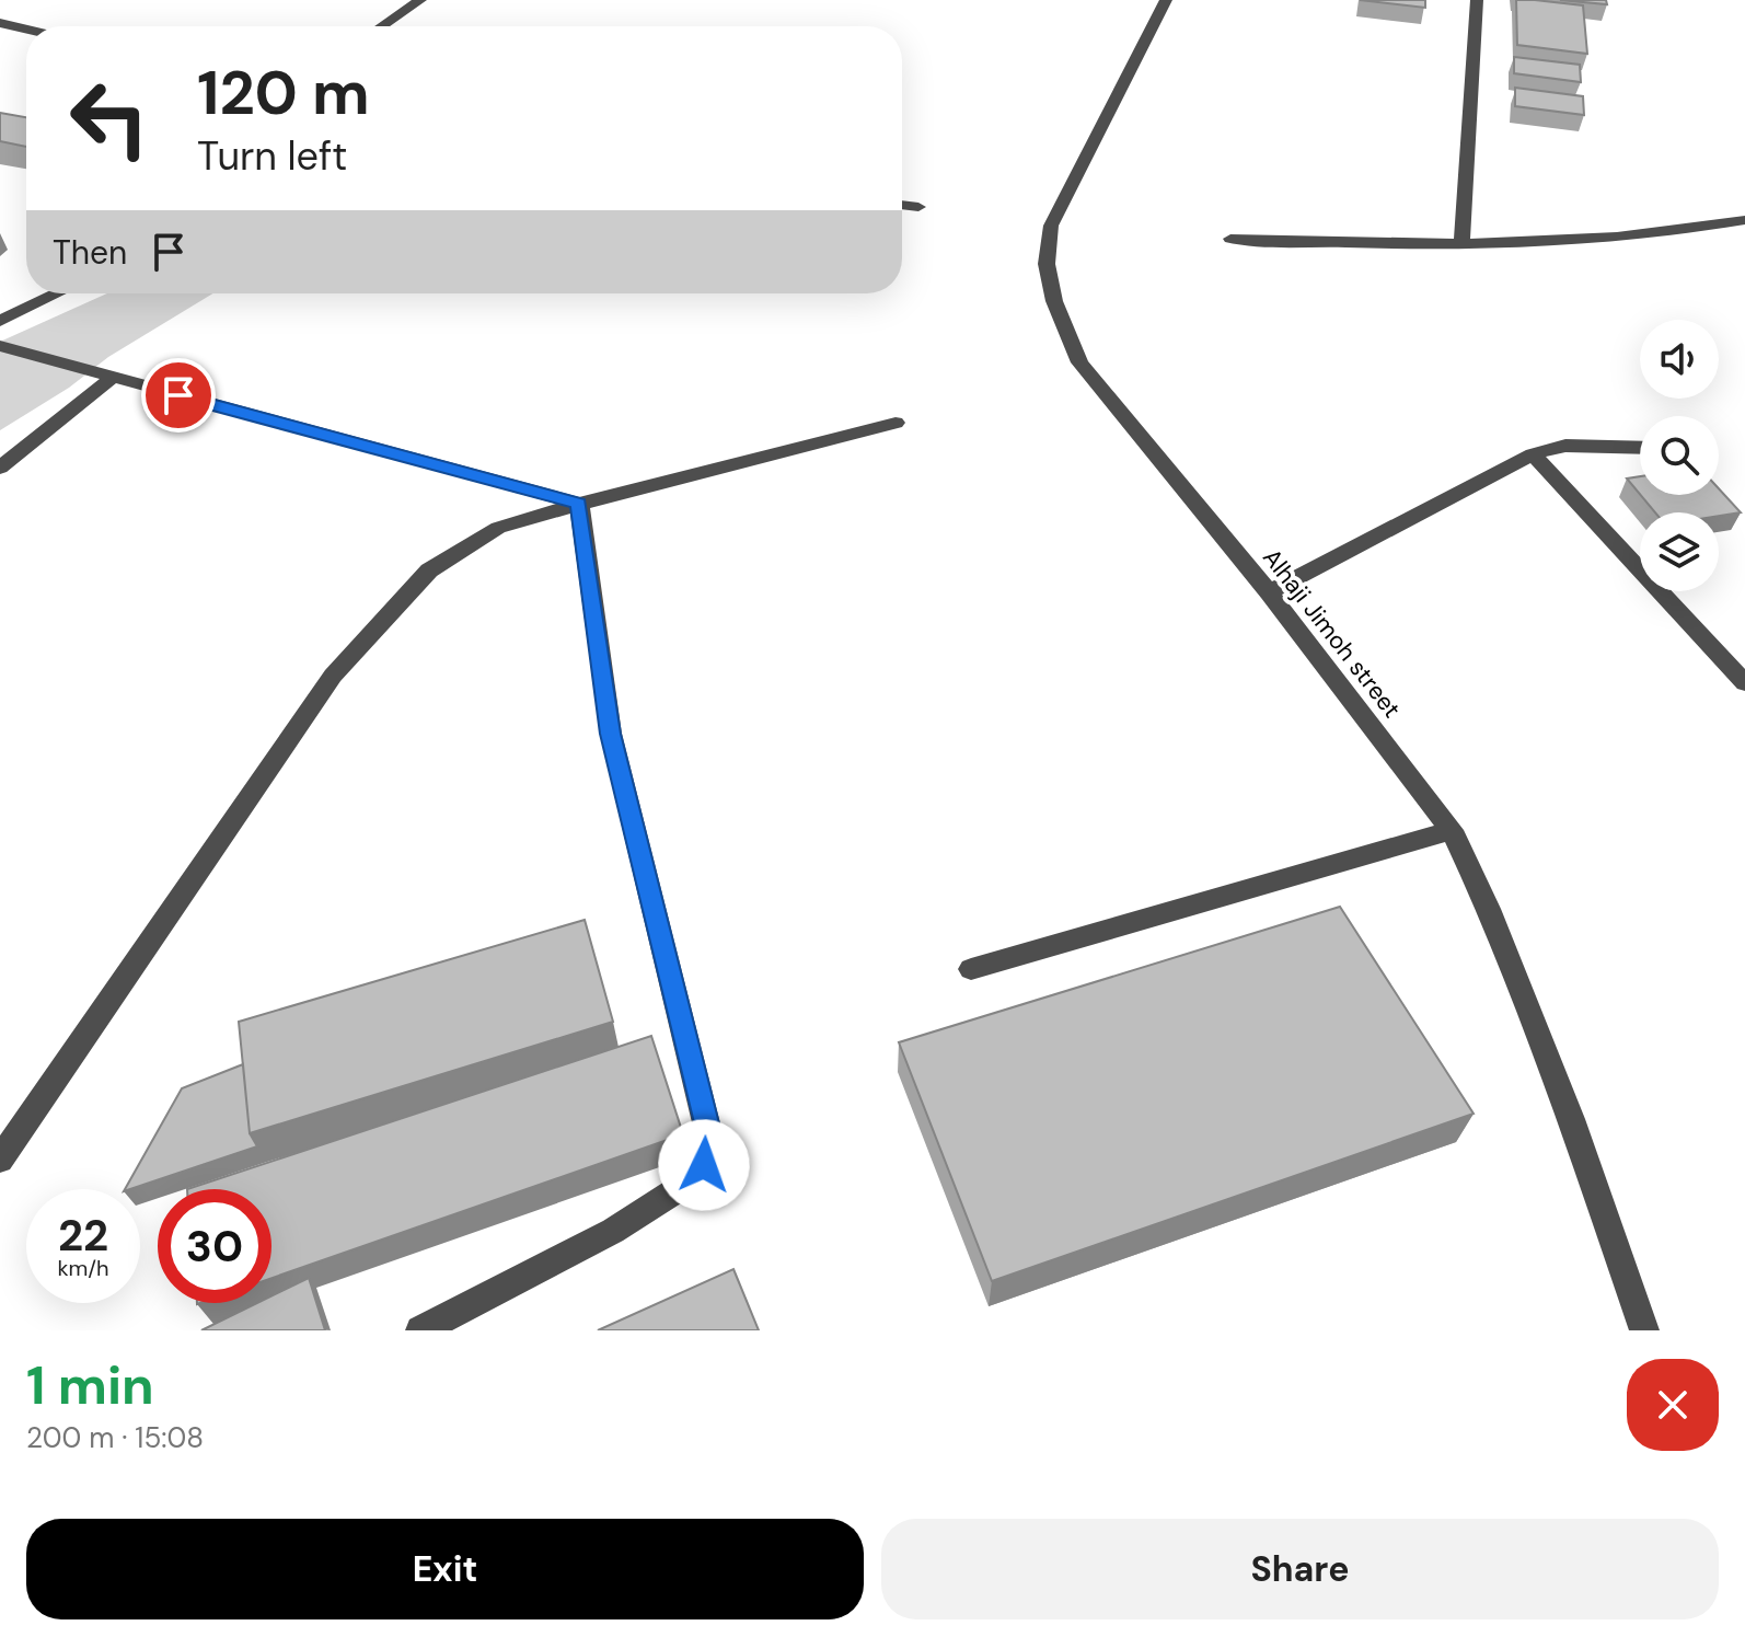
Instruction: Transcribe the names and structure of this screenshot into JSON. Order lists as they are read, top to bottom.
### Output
{
  "streets": {
    "street": ["Alhaji Jimoh street"]
  },
  "page": {
    "turn": ["120 m", "Turn left"],
    "then": "Then",
    "speed": "22 km/h",
    "limit": "30",
    "heading": ["1 min", "200 m · 15:08"],
    "buttons": ["Exit", "Share"]
  }
}
